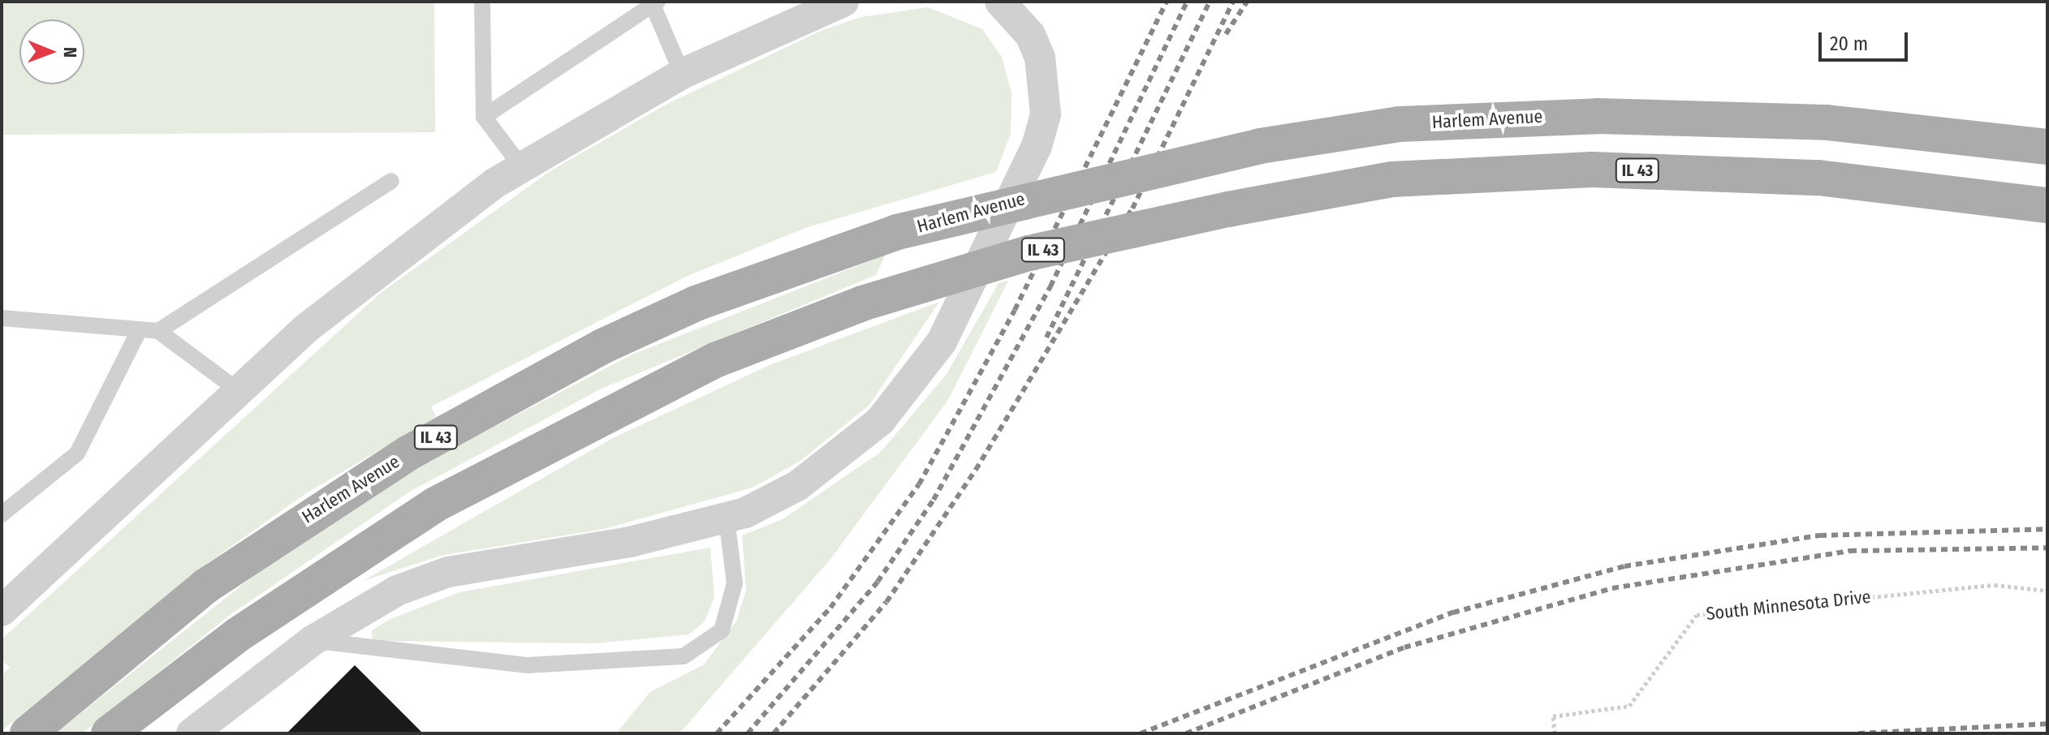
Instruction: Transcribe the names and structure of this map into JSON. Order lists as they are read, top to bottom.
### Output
{
  "streets": {
    "main road": ["Harlem Avenue", "IL 43"],
    "path": ["South Minnesota Drive"]
  },
  "scale_bar": "20 m",
  "north": "right"
}
